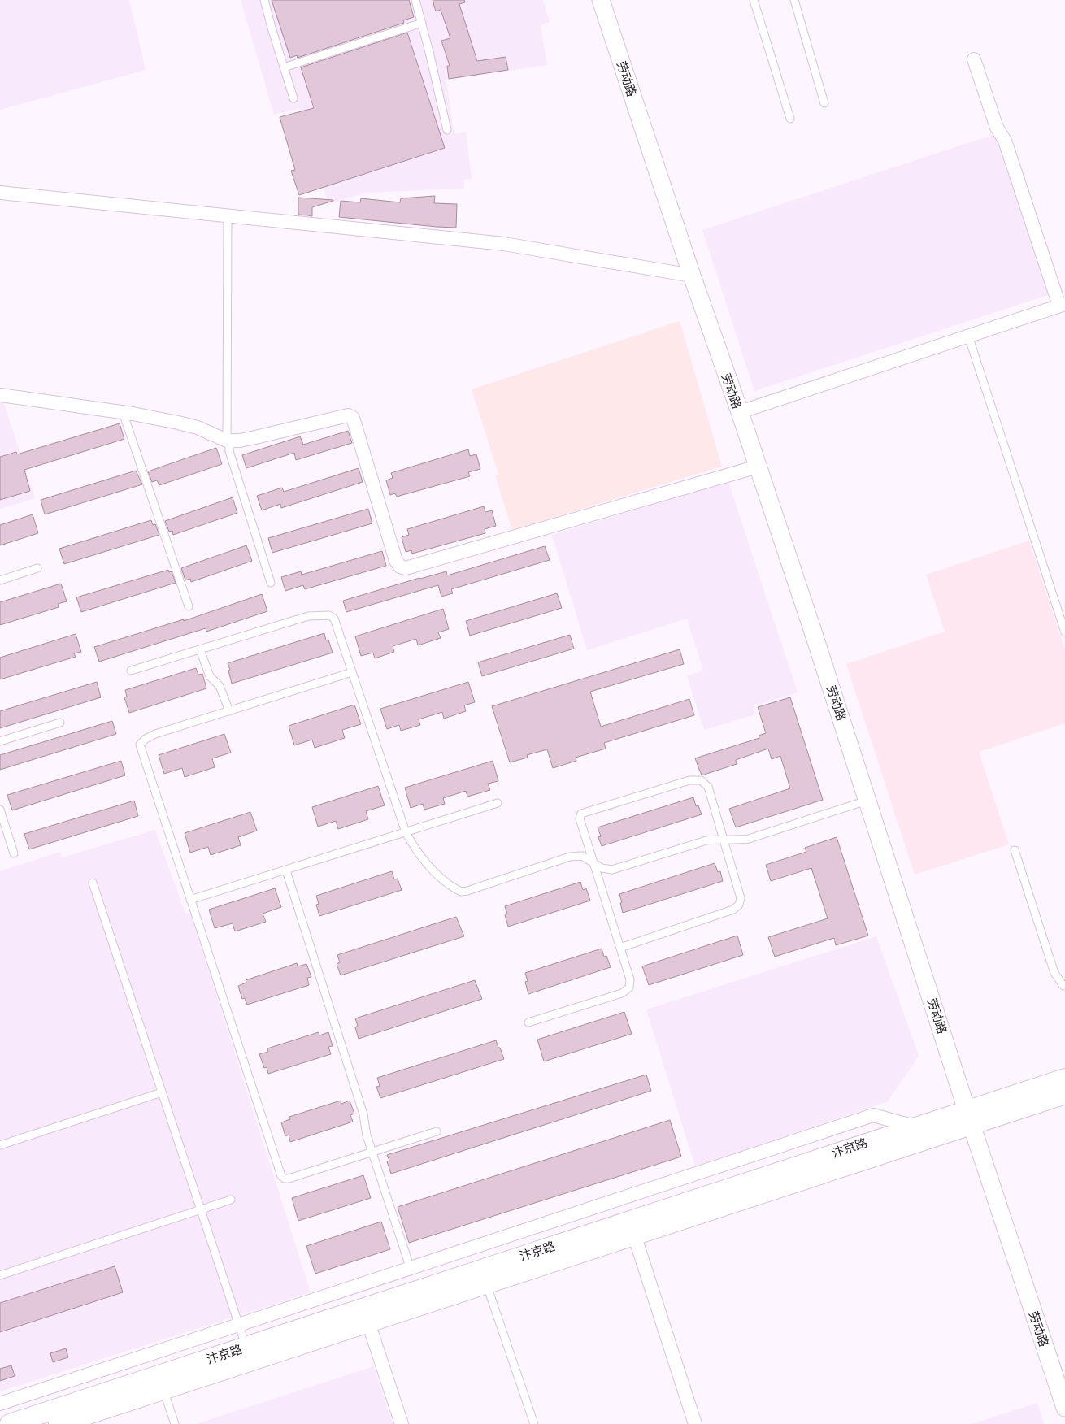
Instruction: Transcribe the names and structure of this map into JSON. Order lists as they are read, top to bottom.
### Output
{
  "streets": {
    "main road": ["汴京路"],
    "street": ["劳动路"]
  },
  "crossings": [
    ["劳动路", "汴京路"]
  ]
}
